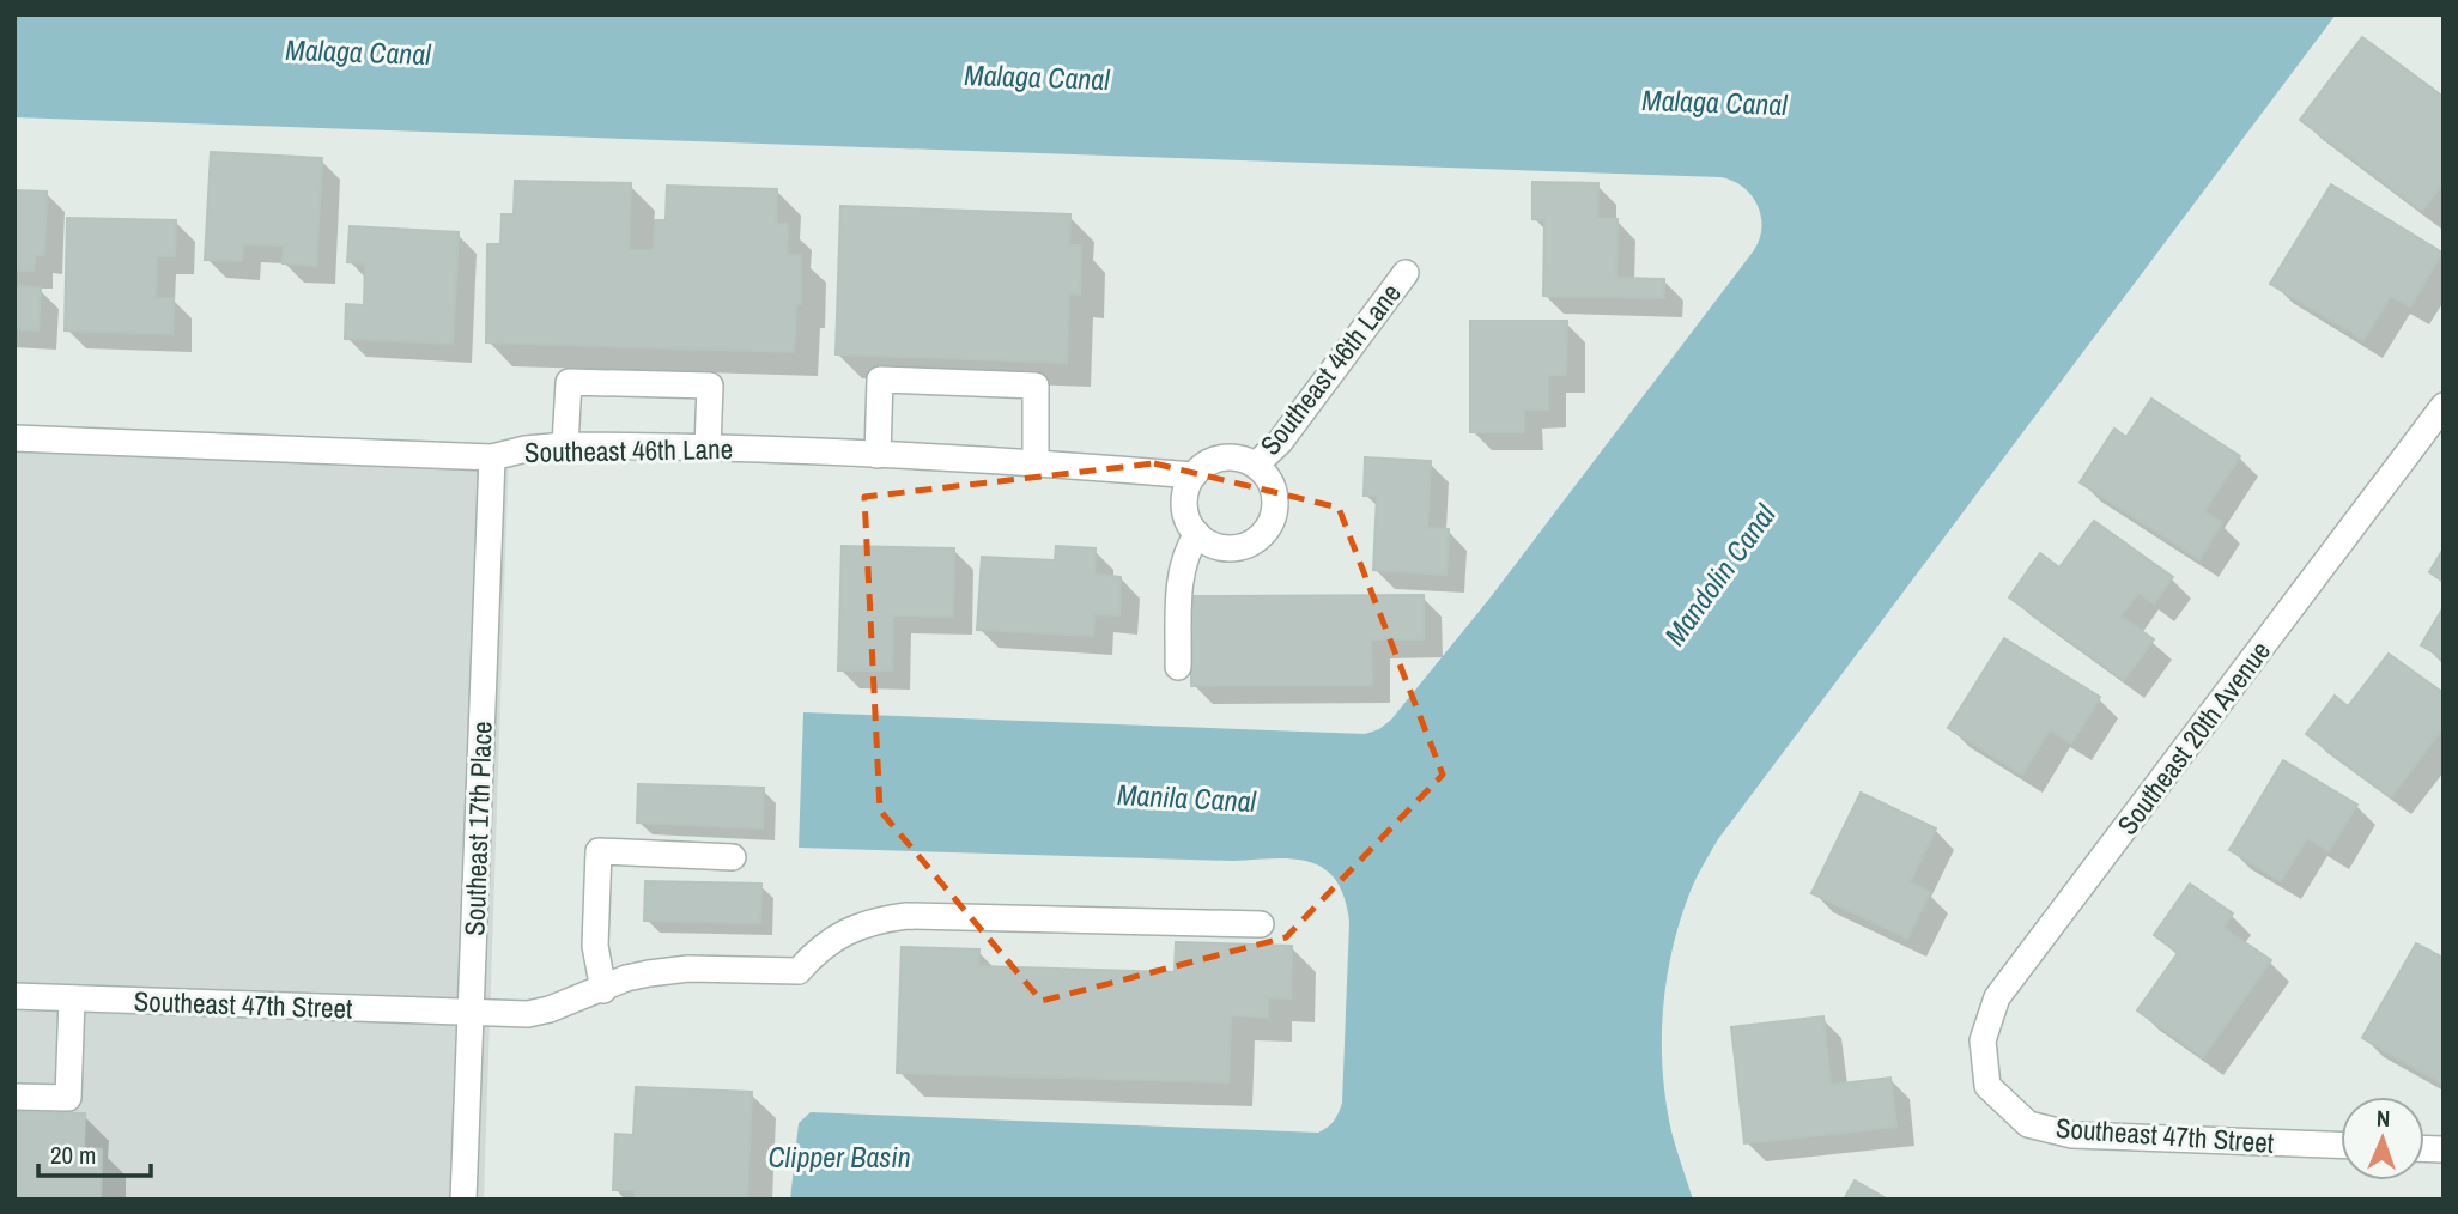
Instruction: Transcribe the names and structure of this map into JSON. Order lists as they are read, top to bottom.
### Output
{
  "streets": {
    "street": [
      "Southeast 46th Lane",
      "Southeast 20th Avenue",
      "Southeast 17th Place",
      "Southeast 47th Street"
    ]
  },
  "crossings": [
    ["Southeast 46th Lane", "Southeast 17th Place"],
    ["Southeast 20th Avenue", "Southeast 47th Street"],
    ["Southeast 17th Place", "Southeast 47th Street"]
  ],
  "water": [
    "Malaga Canal",
    "Mandolin Canal",
    "Manila Canal",
    "Clipper Basin"
  ],
  "scale_bar": "20 m",
  "north": "top"
}
